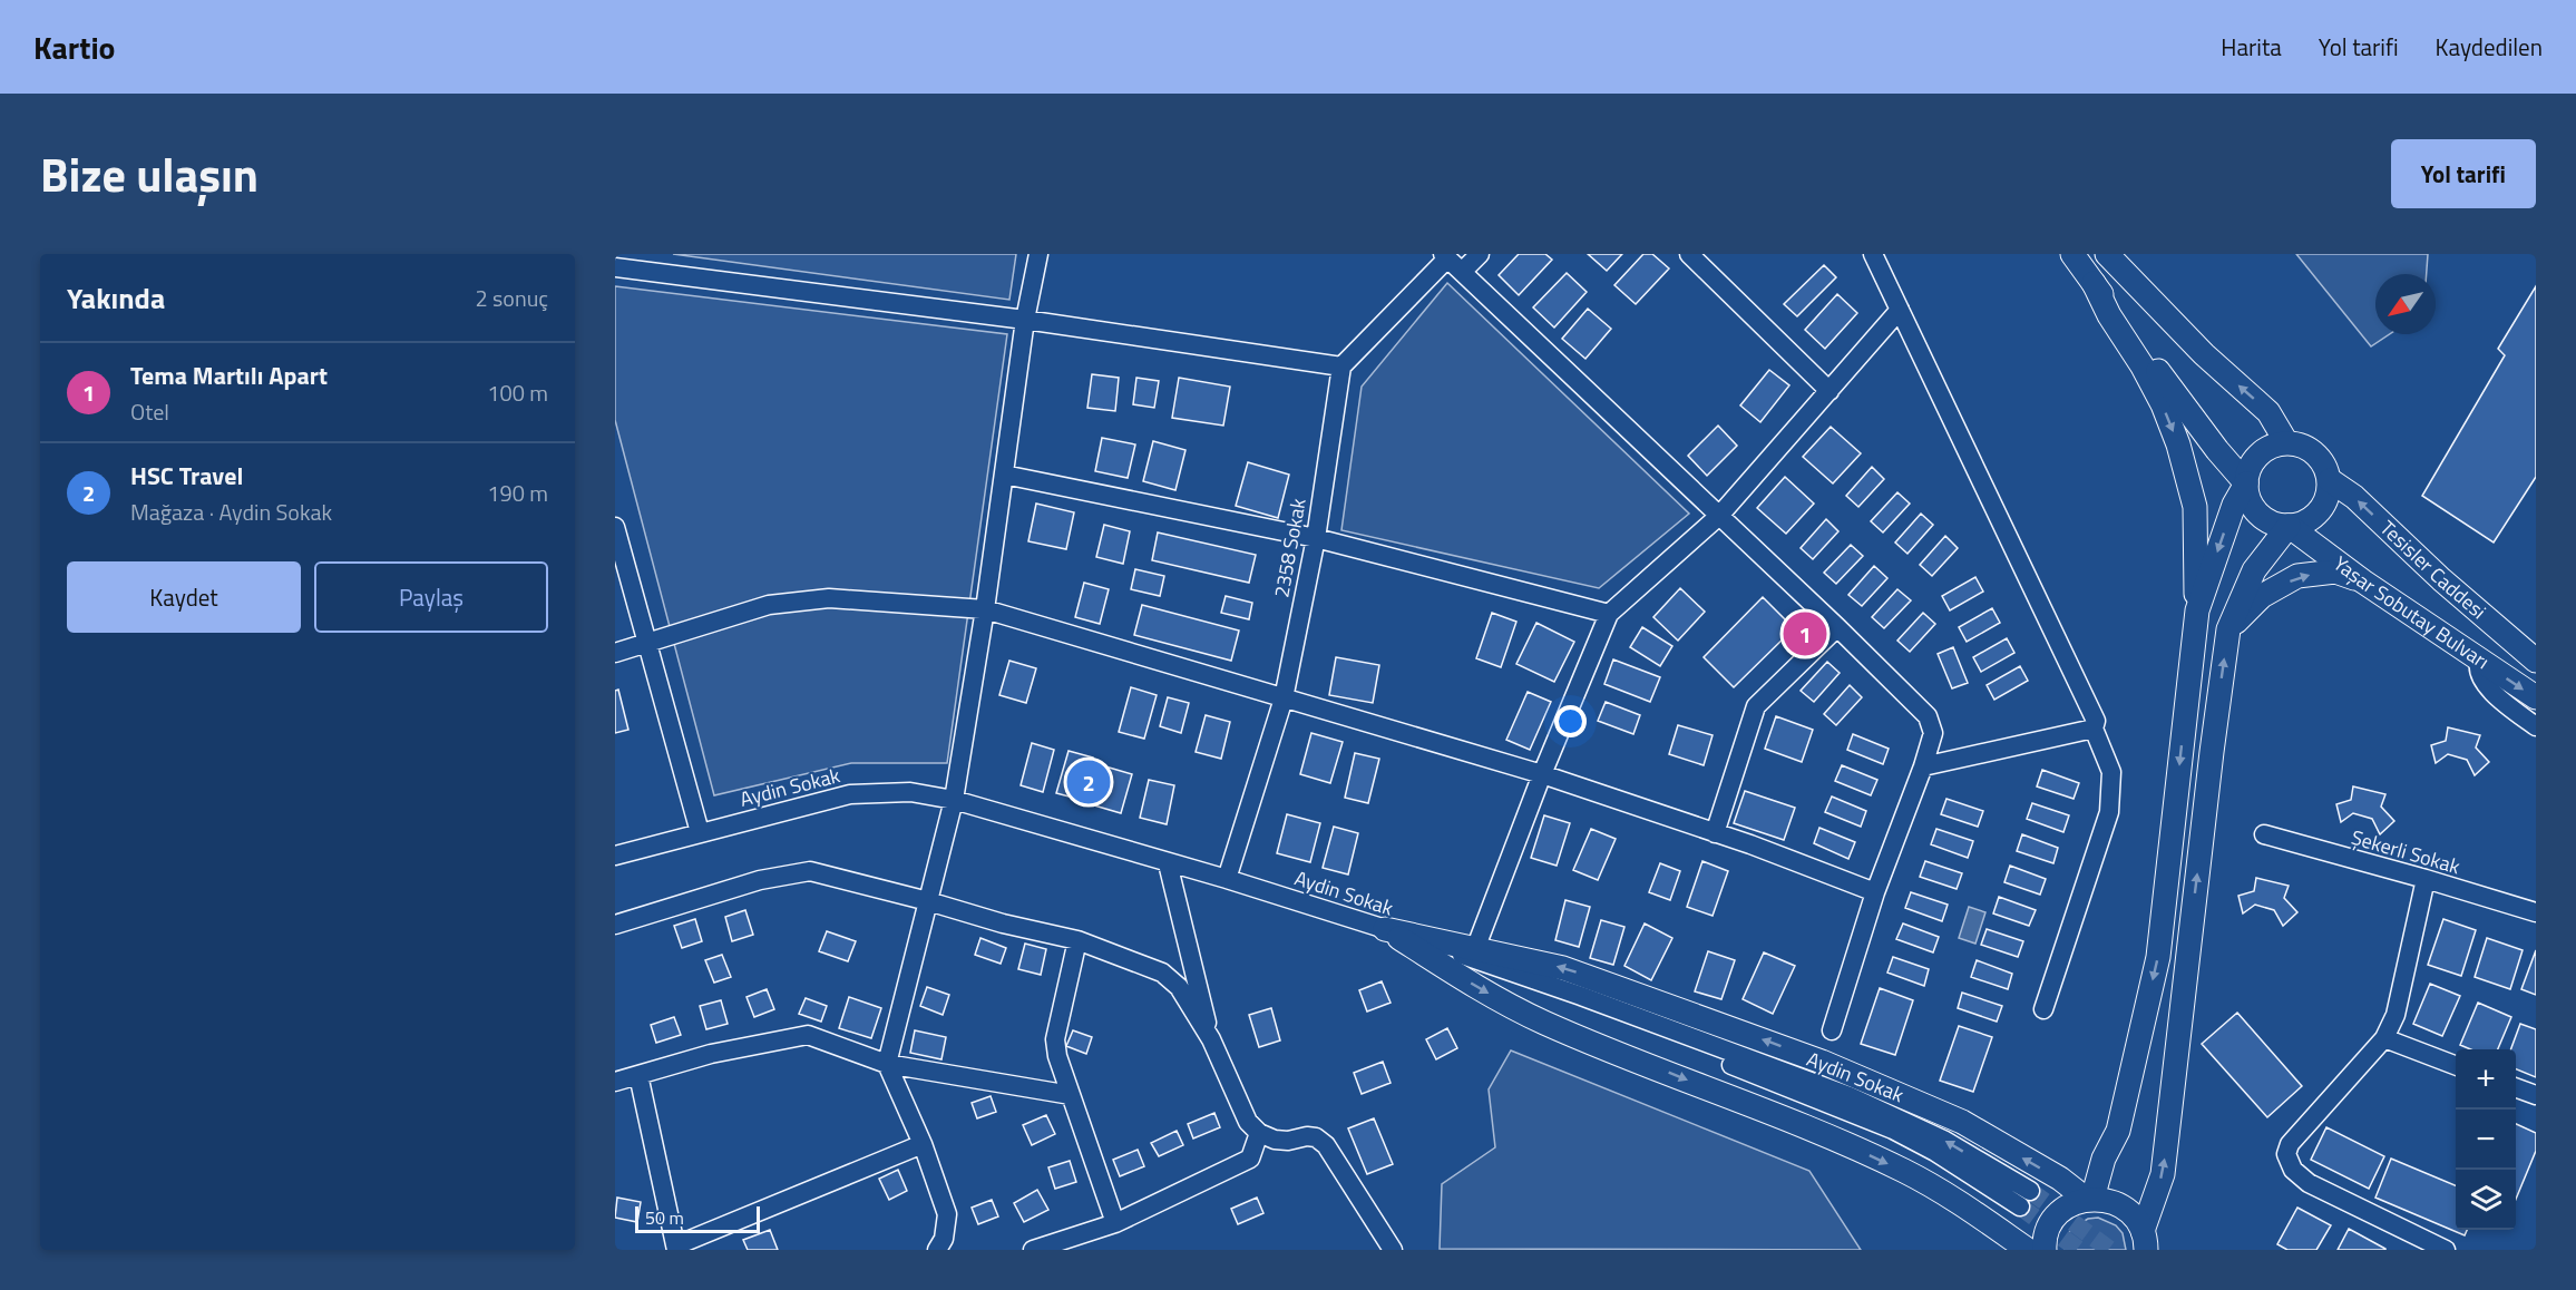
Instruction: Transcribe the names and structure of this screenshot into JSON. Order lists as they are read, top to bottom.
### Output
{
  "streets": {
    "main road": ["Tesisler Caddesi", "Yaşar Sobutay Bulvarı"],
    "street": ["2358 Sokak", "Aydin Sokak", "Şekerli Sokak"]
  },
  "crossings": [
    ["2358 Sokak", "Aydin Sokak"],
    ["Tesisler Caddesi", "Yaşar Sobutay Bulvarı"]
  ],
  "one_way": ["Tesisler Caddesi"],
  "scale_bar": "50 m",
  "north": "bottom left",
  "page": {
    "header": "Kartio",
    "nav": ["Harita", "Yol tarifi", "Kaydedilen"],
    "title": "Bize ulaşın",
    "buttons": [
      "Yol tarifi",
      ["Kaydet", "Paylaş"]
    ],
    "heading": ["Yakında", "2 sonuç"],
    "list": [
      {
        "mark": "1",
        "name": "Tema Martılı Apart",
        "note": "Otel",
        "value": "100 m"
      },
      {
        "mark": "2",
        "name": "HSC Travel",
        "note": "Mağaza · Aydin Sokak",
        "value": "190 m"
      }
    ],
    "pins": ["1", "2"],
    "map_buttons": ["+", "−"],
    "scale": "50 m"
  }
}
